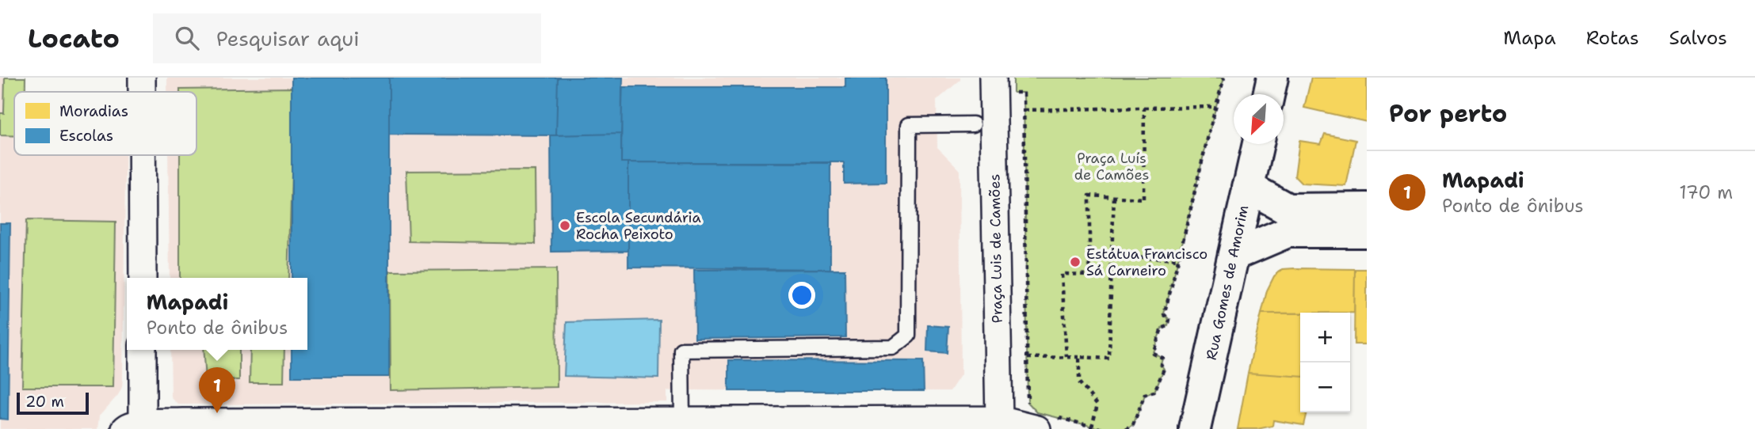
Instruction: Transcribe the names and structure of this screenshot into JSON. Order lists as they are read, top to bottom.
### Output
{
  "streets": {
    "main road": ["Rua Gomes de Amorim"],
    "street": ["Praça Luis de Camões"]
  },
  "parks": ["Praça Luís de Camões"],
  "places": ["Escola Secundária Rocha Peixoto", "Estátua Francisco Sá Carneiro"],
  "legend": ["Moradias", "Escolas"],
  "scale_bar": "20 m",
  "north": "bottom left",
  "page": {
    "header": "Locato",
    "search": "Pesquisar aqui",
    "nav": ["Mapa", "Rotas", "Salvos"],
    "heading": "Por perto",
    "list": [
      {
        "mark": "1",
        "name": "Mapadi",
        "note": "Ponto de ônibus",
        "value": "170 m"
      }
    ],
    "popup": ["Mapadi", "Ponto de ônibus"],
    "map_buttons": ["+", "−"],
    "pins": "1",
    "scale": "20 m"
  }
}
